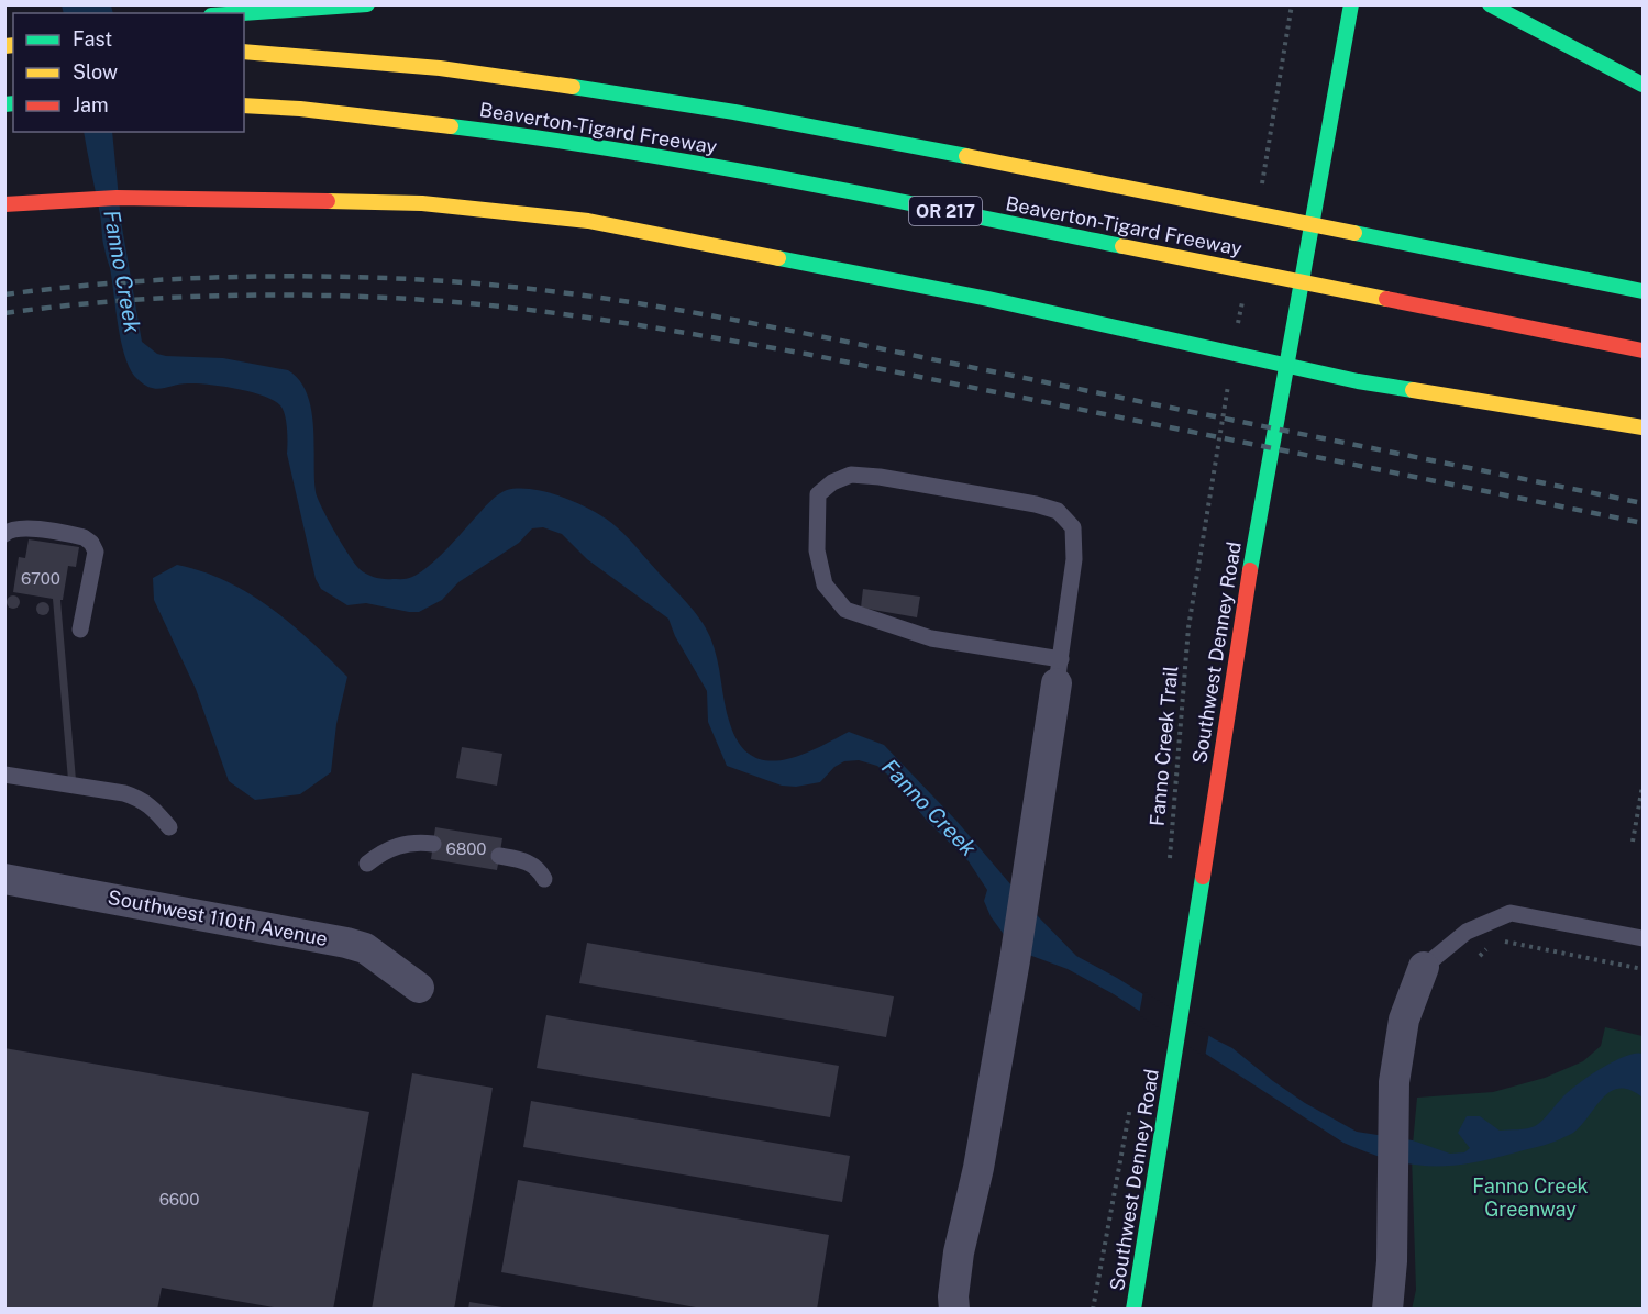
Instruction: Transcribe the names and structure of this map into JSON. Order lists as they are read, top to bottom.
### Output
{
  "streets": {
    "main road": ["Beaverton-Tigard Freeway", "OR 217", "Southwest Denney Road"],
    "street": ["Southwest 110th Avenue"],
    "path": ["Fanno Creek Trail"]
  },
  "water": ["Fanno Creek"],
  "parks": ["Fanno Creek Greenway"],
  "house_numbers": ["6700", "6800", "6600"],
  "legend": ["Fast", "Slow", "Jam"]
}
